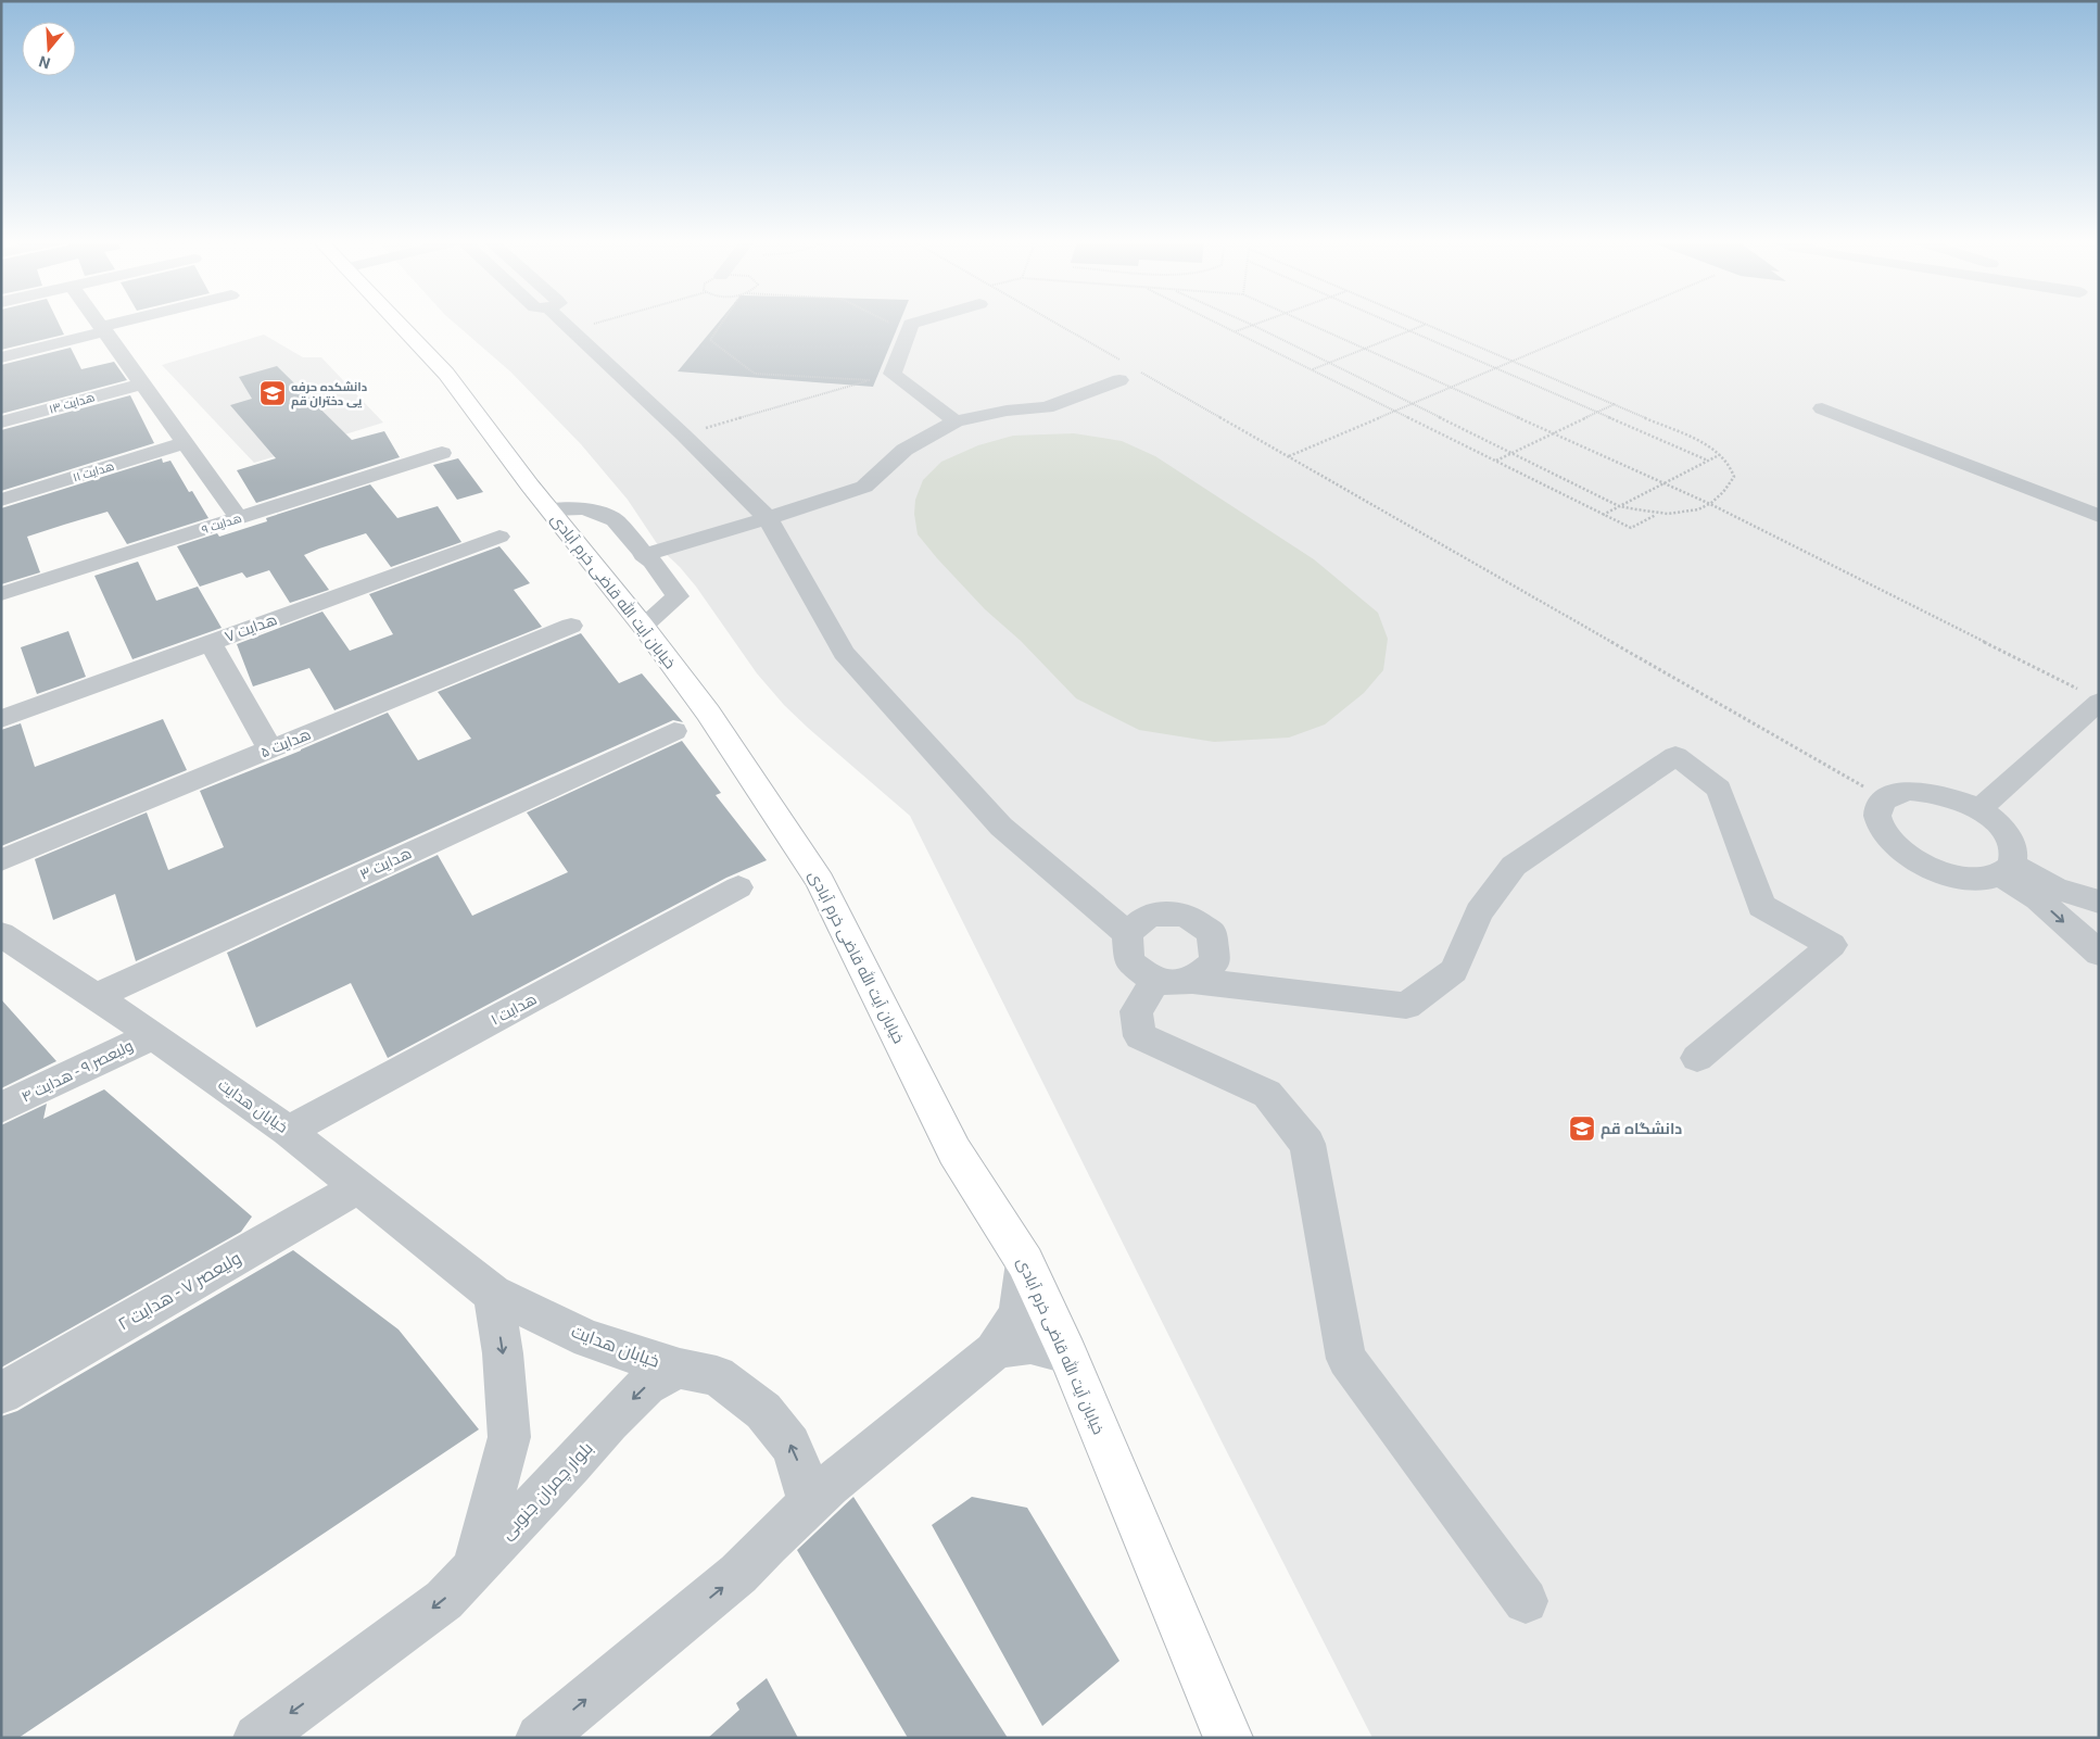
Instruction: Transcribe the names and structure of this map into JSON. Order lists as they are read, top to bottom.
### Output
{
  "streets": {
    "main road": ["خیابان آیت الله قاضی خرم آبادی"],
    "street": [
      "هدایت ۱۳",
      "هدایت ۱۱",
      "هدایت ۹",
      "هدایت ۷",
      "هدایت ۵",
      "هدایت ۳",
      "هدایت ۱",
      "ولیعصر ۹ - هدایت ۴",
      "خیابان هدایت",
      "ولیعصر ۷ - هدایت ۲",
      "بلوار چمران جنوبی"
    ]
  },
  "crossings": [
    ["هدایت ۳", "خیابان هدایت"],
    ["هدایت ۱", "خیابان هدایت"],
    ["ولیعصر ۹ - هدایت ۴", "خیابان هدایت"],
    ["خیابان هدایت", "ولیعصر ۷ - هدایت ۲"],
    ["خیابان هدایت", "بلوار چمران جنوبی"]
  ],
  "places": {
    "school or university": ["دانشکده حرفه یی دختران قم", "دانشگاه قم"]
  },
  "north": "bottom"
}
